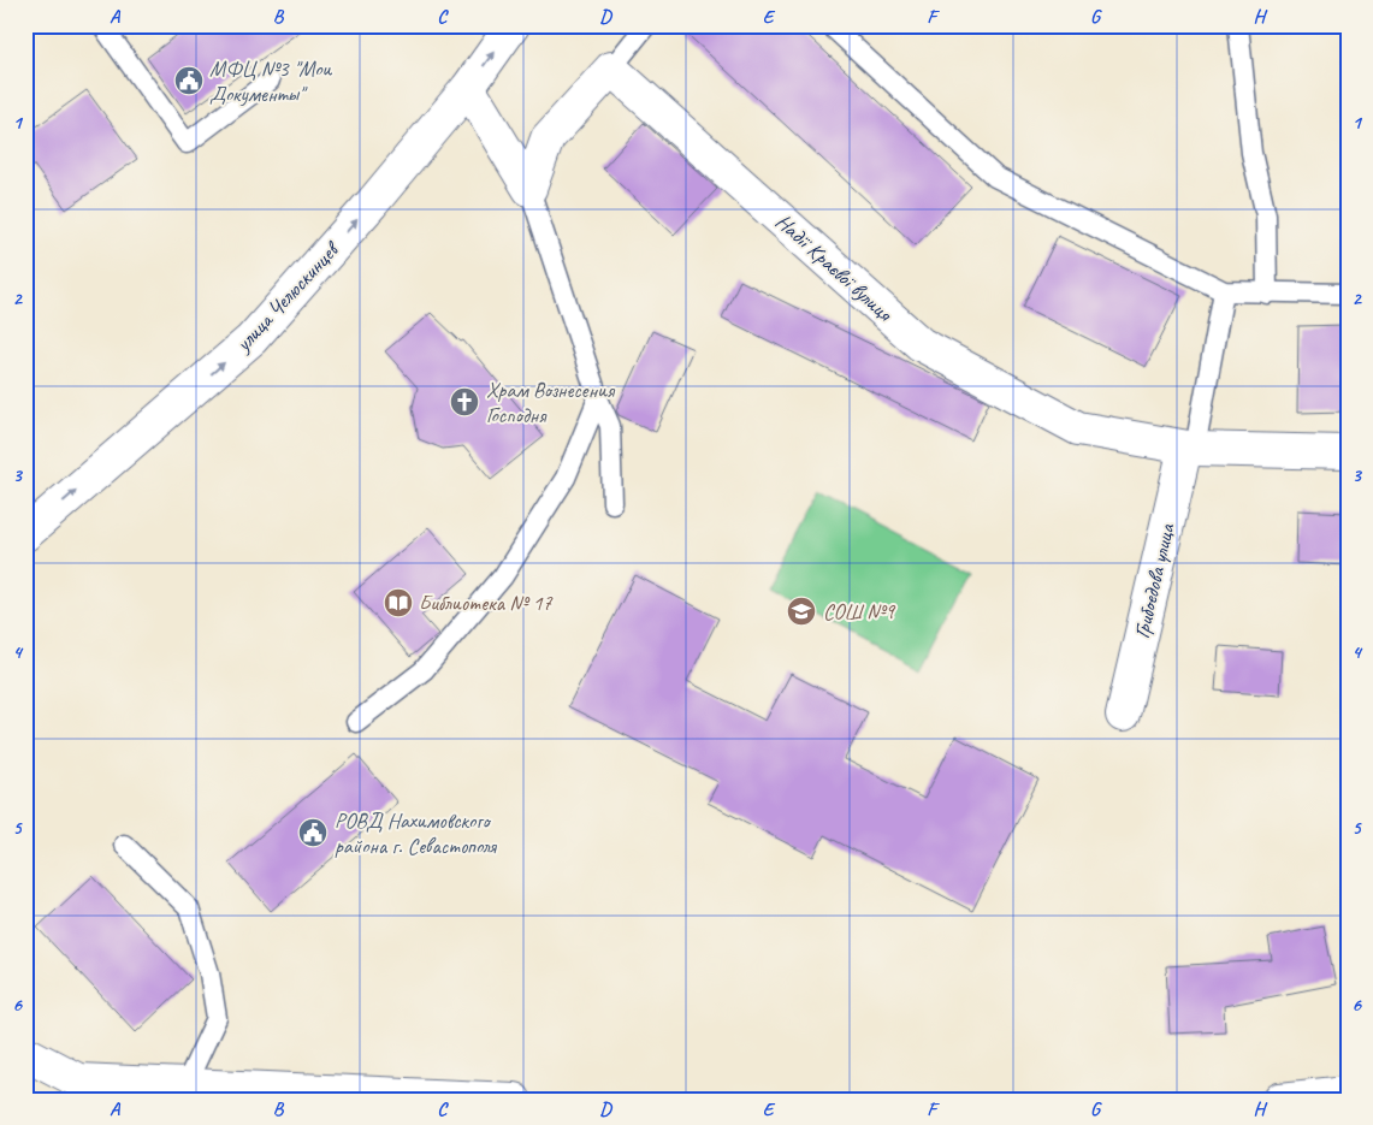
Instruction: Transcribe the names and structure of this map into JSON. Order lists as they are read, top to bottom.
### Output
{
  "streets": {
    "street": ["Надії Краєвої вулиця", "улица Челюскинцев", "Грибоедова улица"]
  },
  "crossings": [
    ["Надії Краєвої вулиця", "Грибоедова улица"]
  ],
  "one_way": ["улица Челюскинцев"],
  "places": {
    "public building": ["МФЦ №3 \"Мои Документы\"", "РОВД Нахимовского района г. Севастополя"],
    "church": ["Храм Вознесения Господня"],
    "library": ["Библиотека № 17"],
    "school or university": ["СОШ №9"]
  },
  "grid": {
    "columns": [
      "A",
      "B",
      "C",
      "D",
      "E",
      "F",
      "G",
      "H"
    ],
    "rows": [
      "1",
      "2",
      "3",
      "4",
      "5",
      "6"
    ]
  }
}
